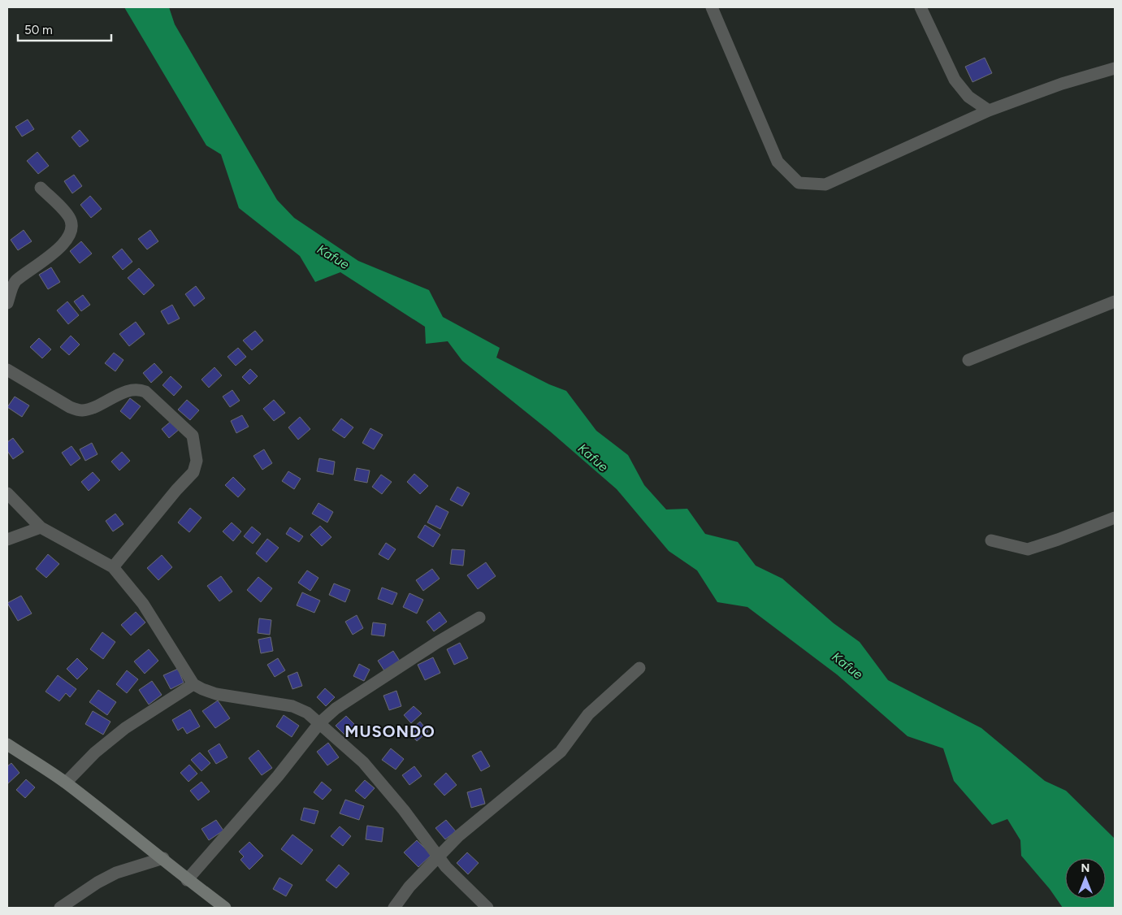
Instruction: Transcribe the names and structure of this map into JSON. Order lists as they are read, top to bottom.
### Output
{
  "districts": ["MUSONDO"],
  "water": ["Kafue"],
  "scale_bar": "50 m",
  "north": "top"
}
